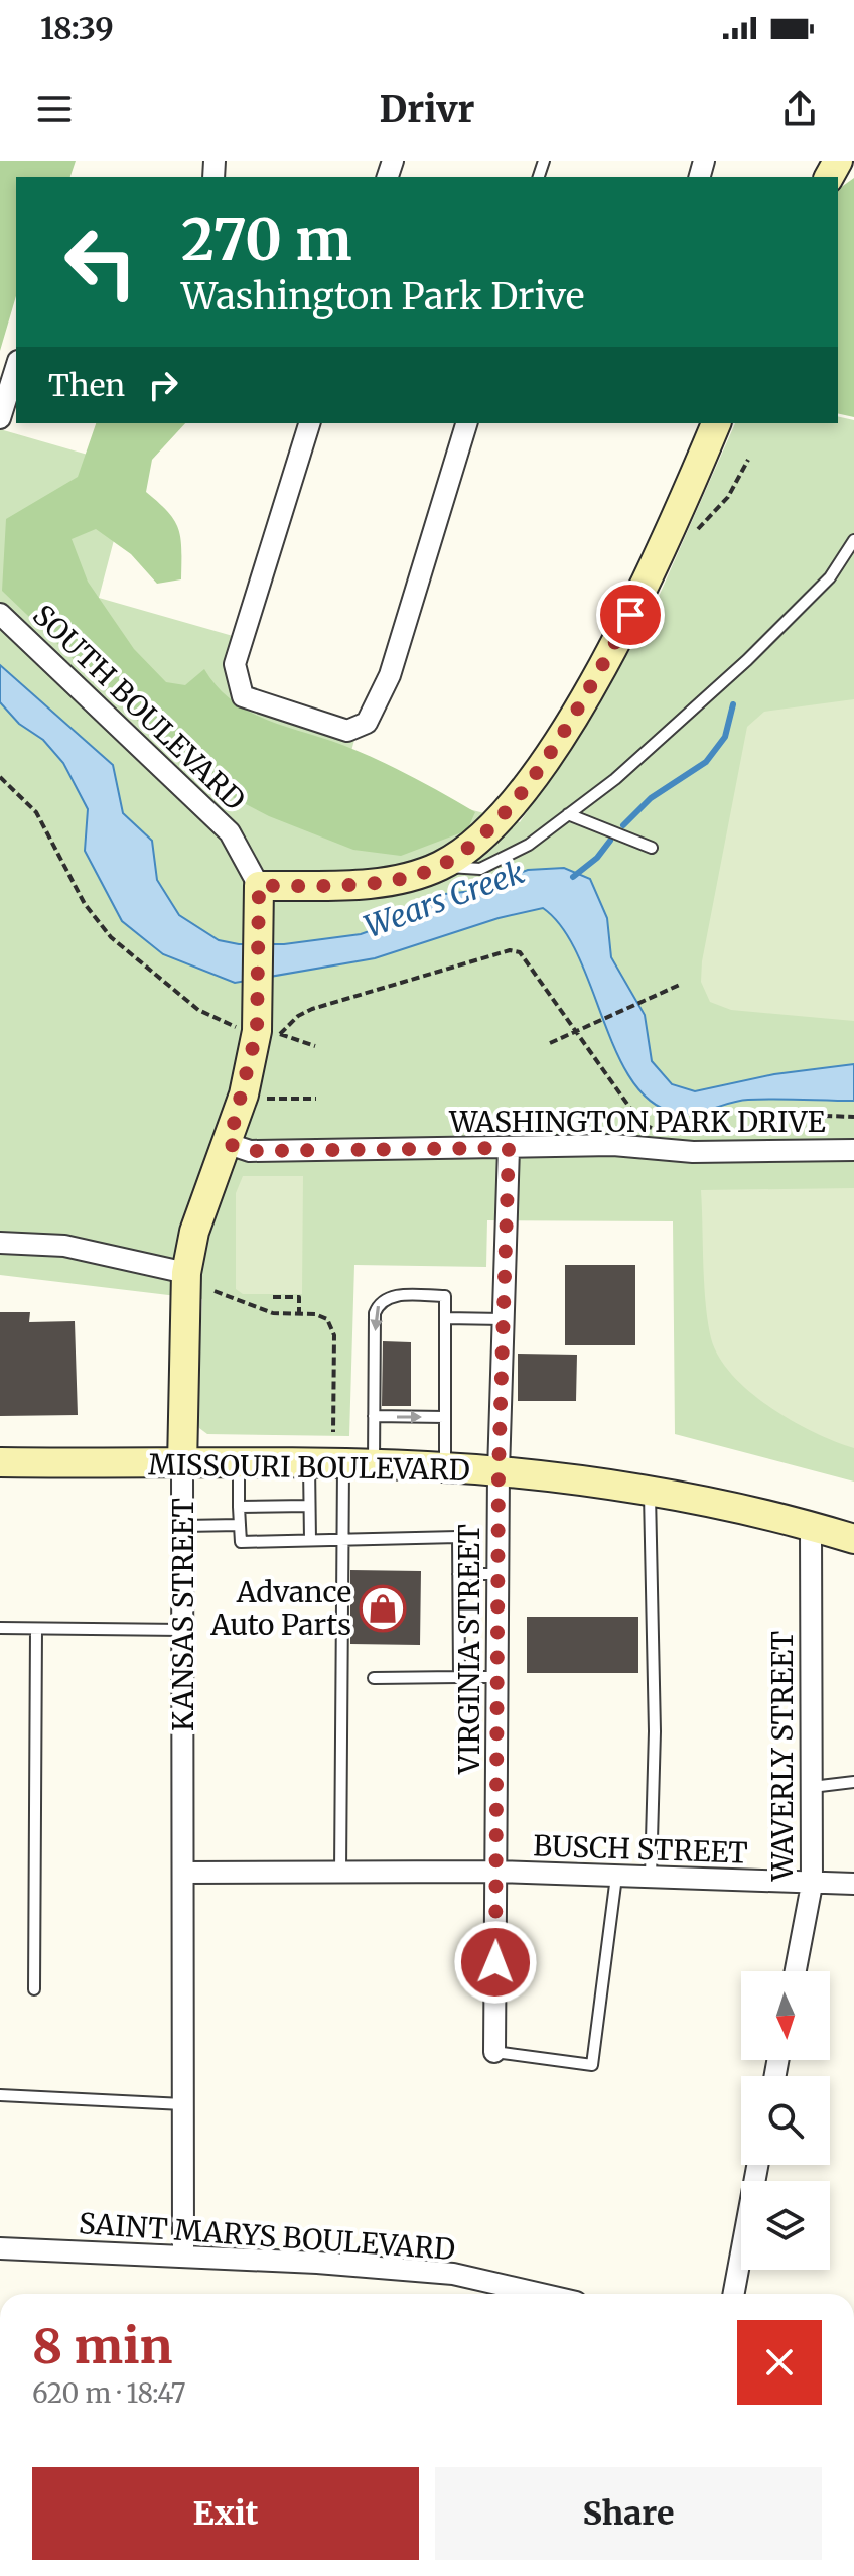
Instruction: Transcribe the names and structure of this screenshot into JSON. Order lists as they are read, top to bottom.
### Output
{
  "streets": {
    "street": [
      "SOUTH BOULEVARD",
      "WASHINGTON PARK DRIVE",
      "MISSOURI BOULEVARD",
      "KANSAS STREET",
      "VIRGINIA STREET",
      "WAVERLY STREET",
      "BUSCH STREET",
      "SAINT MARYS BOULEVARD"
    ]
  },
  "crossings": [
    ["SOUTH BOULEVARD", "KANSAS STREET"],
    ["WASHINGTON PARK DRIVE", "KANSAS STREET"],
    ["WASHINGTON PARK DRIVE", "VIRGINIA STREET"],
    ["MISSOURI BOULEVARD", "KANSAS STREET"],
    ["MISSOURI BOULEVARD", "VIRGINIA STREET"],
    ["MISSOURI BOULEVARD", "WAVERLY STREET"],
    ["KANSAS STREET", "BUSCH STREET"],
    ["KANSAS STREET", "SAINT MARYS BOULEVARD"],
    ["VIRGINIA STREET", "BUSCH STREET"],
    ["WAVERLY STREET", "BUSCH STREET"]
  ],
  "water": ["Wears Creek"],
  "places": {
    "shop": ["Advance Auto Parts"]
  },
  "north": "bottom",
  "page": {
    "status": "18:39",
    "header": "Drivr",
    "turn": ["270 m", "Washington Park Drive"],
    "then": "Then",
    "heading": ["8 min", "620 m · 18:47"],
    "buttons": ["Exit", "Share"]
  }
}
